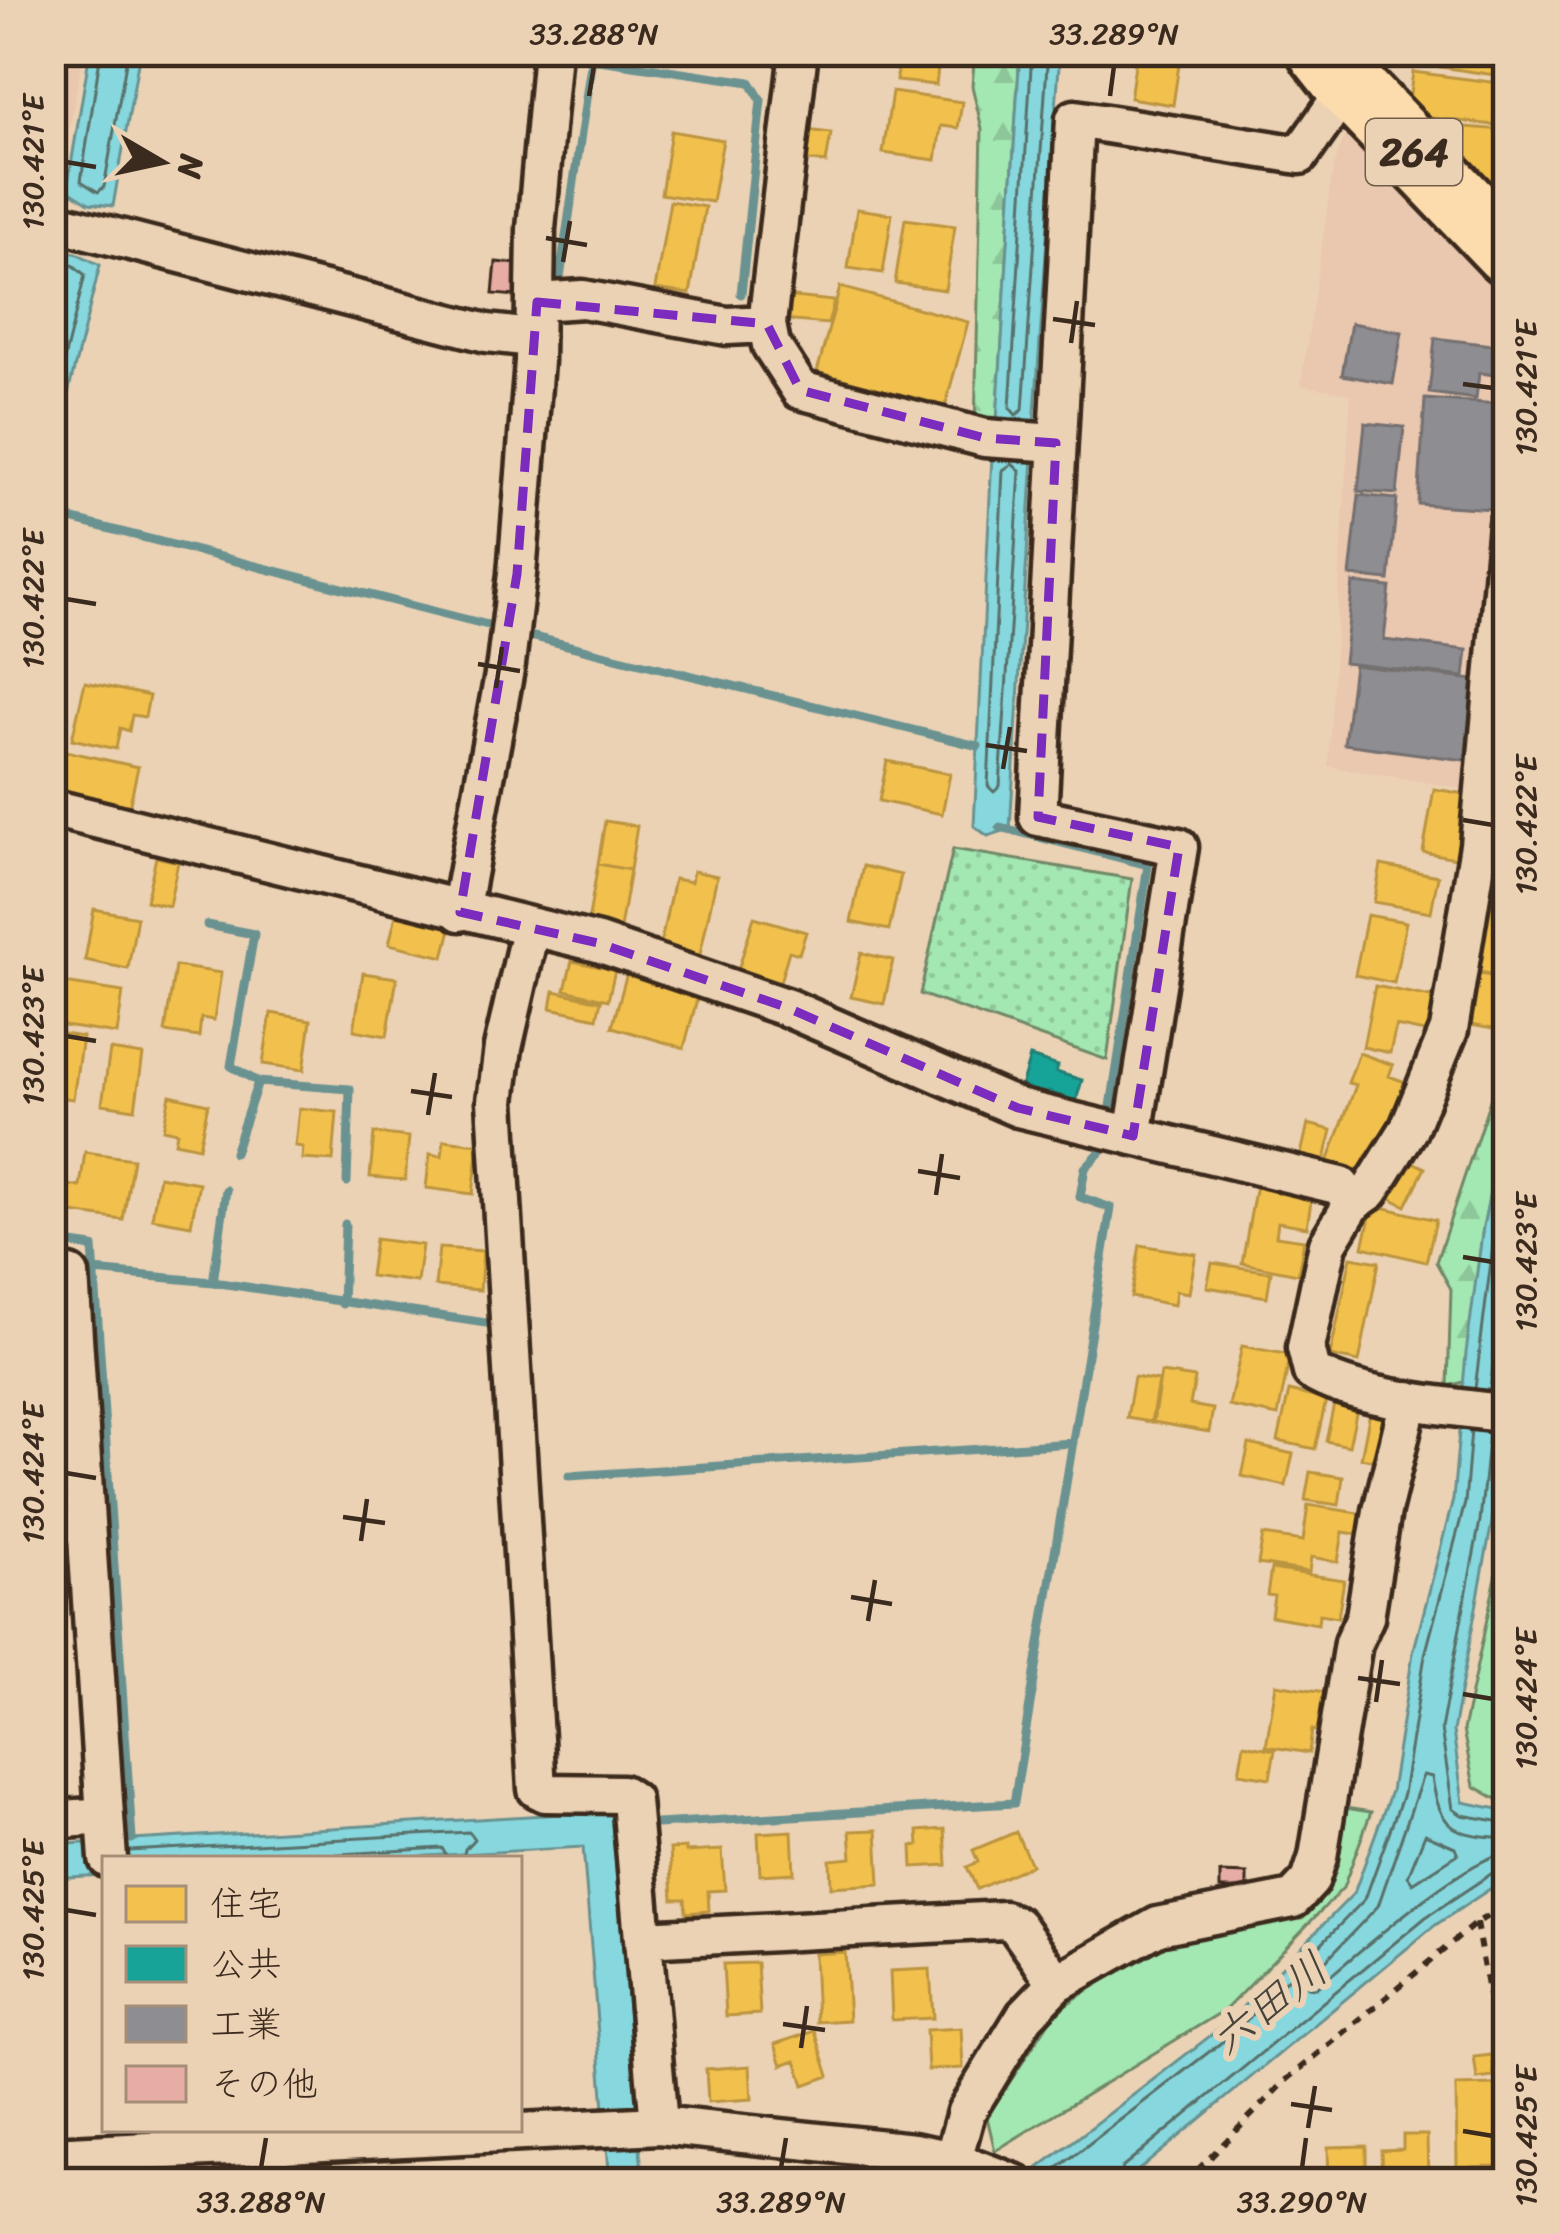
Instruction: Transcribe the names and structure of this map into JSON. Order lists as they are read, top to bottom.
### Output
{
  "streets": {
    "highway": ["264"]
  },
  "water": ["六田川"],
  "legend": [
    "住宅",
    "公共",
    "工業",
    "その他"
  ],
  "north": "right",
  "coordinates": [
    "33.288°N",
    "33.289°N",
    "130.421°E",
    "130.422°E",
    "130.423°E",
    "130.424°E",
    "130.425°E",
    "33.290°N"
  ]
}
